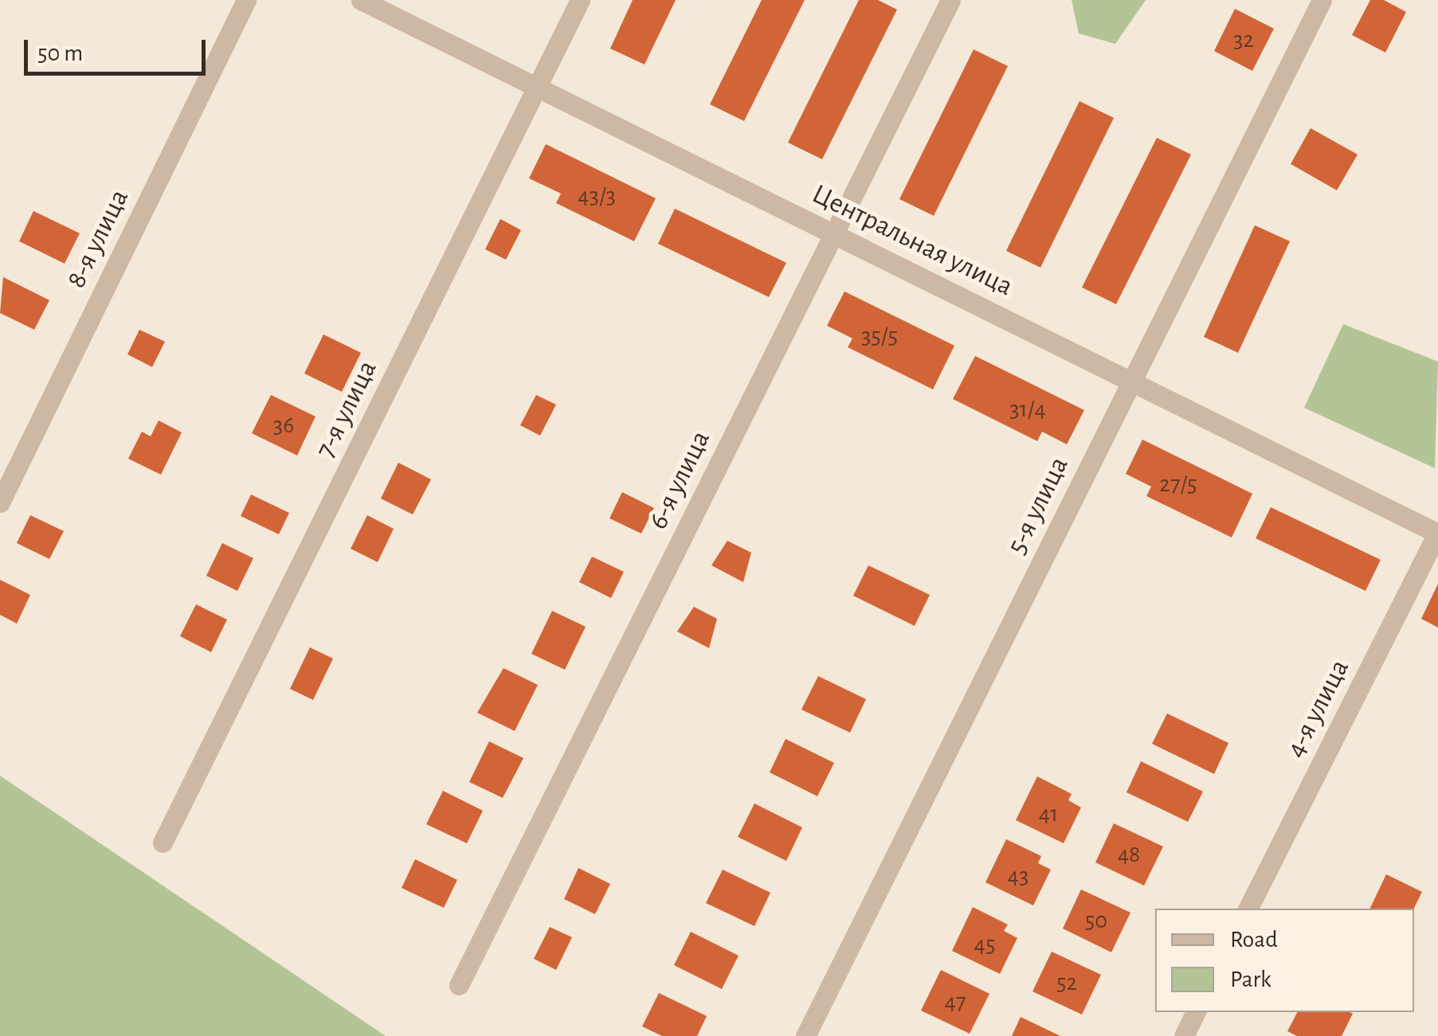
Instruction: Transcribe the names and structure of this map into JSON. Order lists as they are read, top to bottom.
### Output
{
  "streets": {
    "street": [
      "8-я улица",
      "Центральная улица",
      "7-я улица",
      "6-я улица",
      "5-я улица",
      "4-я улица"
    ]
  },
  "crossings": [
    ["Центральная улица", "7-я улица"],
    ["Центральная улица", "6-я улица"],
    ["Центральная улица", "5-я улица"],
    ["Центральная улица", "4-я улица"]
  ],
  "house_numbers": [
    "32",
    "43/3",
    "35/5",
    "31/4",
    "36",
    "27/5",
    "41",
    "48",
    "43",
    "50",
    "45",
    "52",
    "47"
  ],
  "legend": ["Road", "Park"],
  "scale_bar": "50 m"
}
